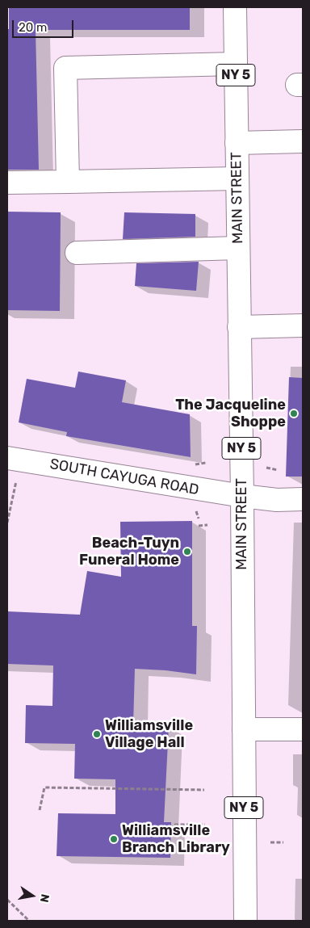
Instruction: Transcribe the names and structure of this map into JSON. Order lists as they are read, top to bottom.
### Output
{
  "streets": {
    "main road": ["NY 5", "MAIN STREET", "SOUTH CAYUGA ROAD"]
  },
  "crossings": [
    ["MAIN STREET", "SOUTH CAYUGA ROAD"]
  ],
  "places": [
    "The Jacqueline Shoppe",
    "Beach-Tuyn Funeral Home",
    "Williamsville Village Hall",
    "Williamsville Branch Library"
  ],
  "scale_bar": "20 m",
  "north": "right"
}
